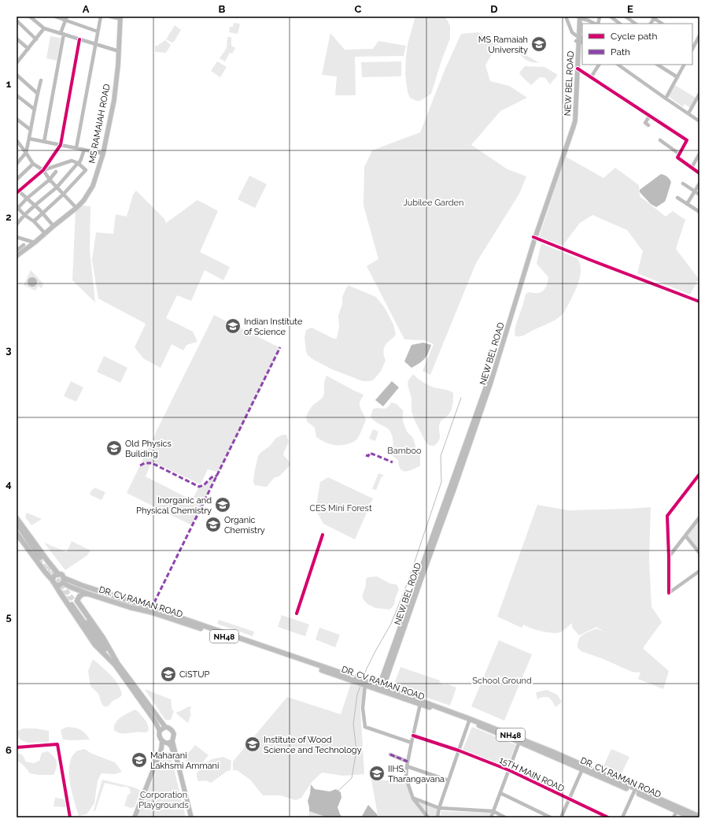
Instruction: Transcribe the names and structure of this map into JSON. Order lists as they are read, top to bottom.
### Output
{
  "streets": {
    "highway": ["DR. CV RAMAN ROAD", "NH48"],
    "main road": ["NEW BEL ROAD", "MS RAMAIAH ROAD"],
    "street": ["15TH MAIN ROAD"]
  },
  "crossings": [
    ["NEW BEL ROAD", "DR. CV RAMAN ROAD"],
    ["DR. CV RAMAN ROAD", "NH48"]
  ],
  "parks": [
    "Jubilee Garden",
    "Bamboo",
    "CES Mini Forest",
    "School Ground",
    "Corporation Playgrounds"
  ],
  "places": {
    "school or university": [
      "MS Ramaiah University",
      "Indian Institute of Science",
      "Old Physics Building",
      "Inorganic and Physical Chemistry",
      "Organic Chemistry",
      "CiSTUP",
      "Institute of Wood Science and Technology",
      "Maharani Lakhsmi Ammani",
      "IIHS, Tharangavana"
    ]
  },
  "legend": ["Cycle path", "Path"],
  "grid": {
    "columns": [
      "A",
      "B",
      "C",
      "D",
      "E"
    ],
    "rows": [
      "1",
      "2",
      "3",
      "4",
      "5",
      "6"
    ]
  }
}
